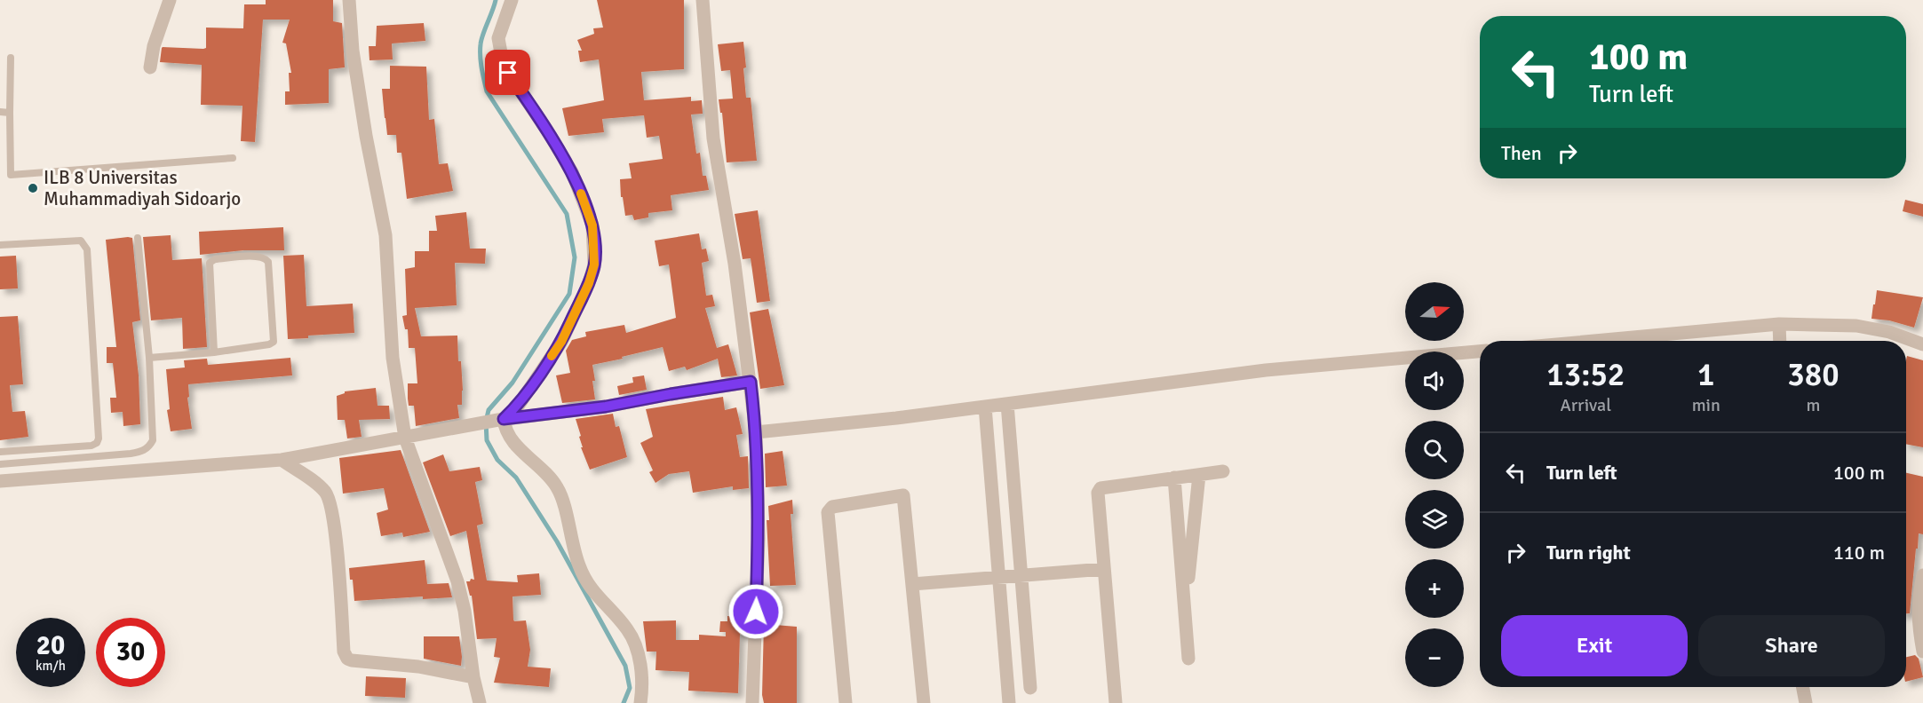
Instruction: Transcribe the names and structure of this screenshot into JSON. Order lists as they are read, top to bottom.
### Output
{
  "places": ["ILB 8 Universitas Muhammadiyah Sidoarjo"],
  "north": "right",
  "page": {
    "turn": ["100 m", "Turn left"],
    "then": "Then",
    "map_buttons": ["+", "−"],
    "eta": [
      "13:52",
      "Arrival",
      "1",
      "min",
      "380",
      "m"
    ],
    "list": [
      {
        "name": "Turn left",
        "value": "100 m"
      },
      {
        "name": "Turn right",
        "value": "110 m"
      }
    ],
    "buttons": ["Exit", "Share"],
    "speed": "20 km/h",
    "limit": "30"
  }
}
